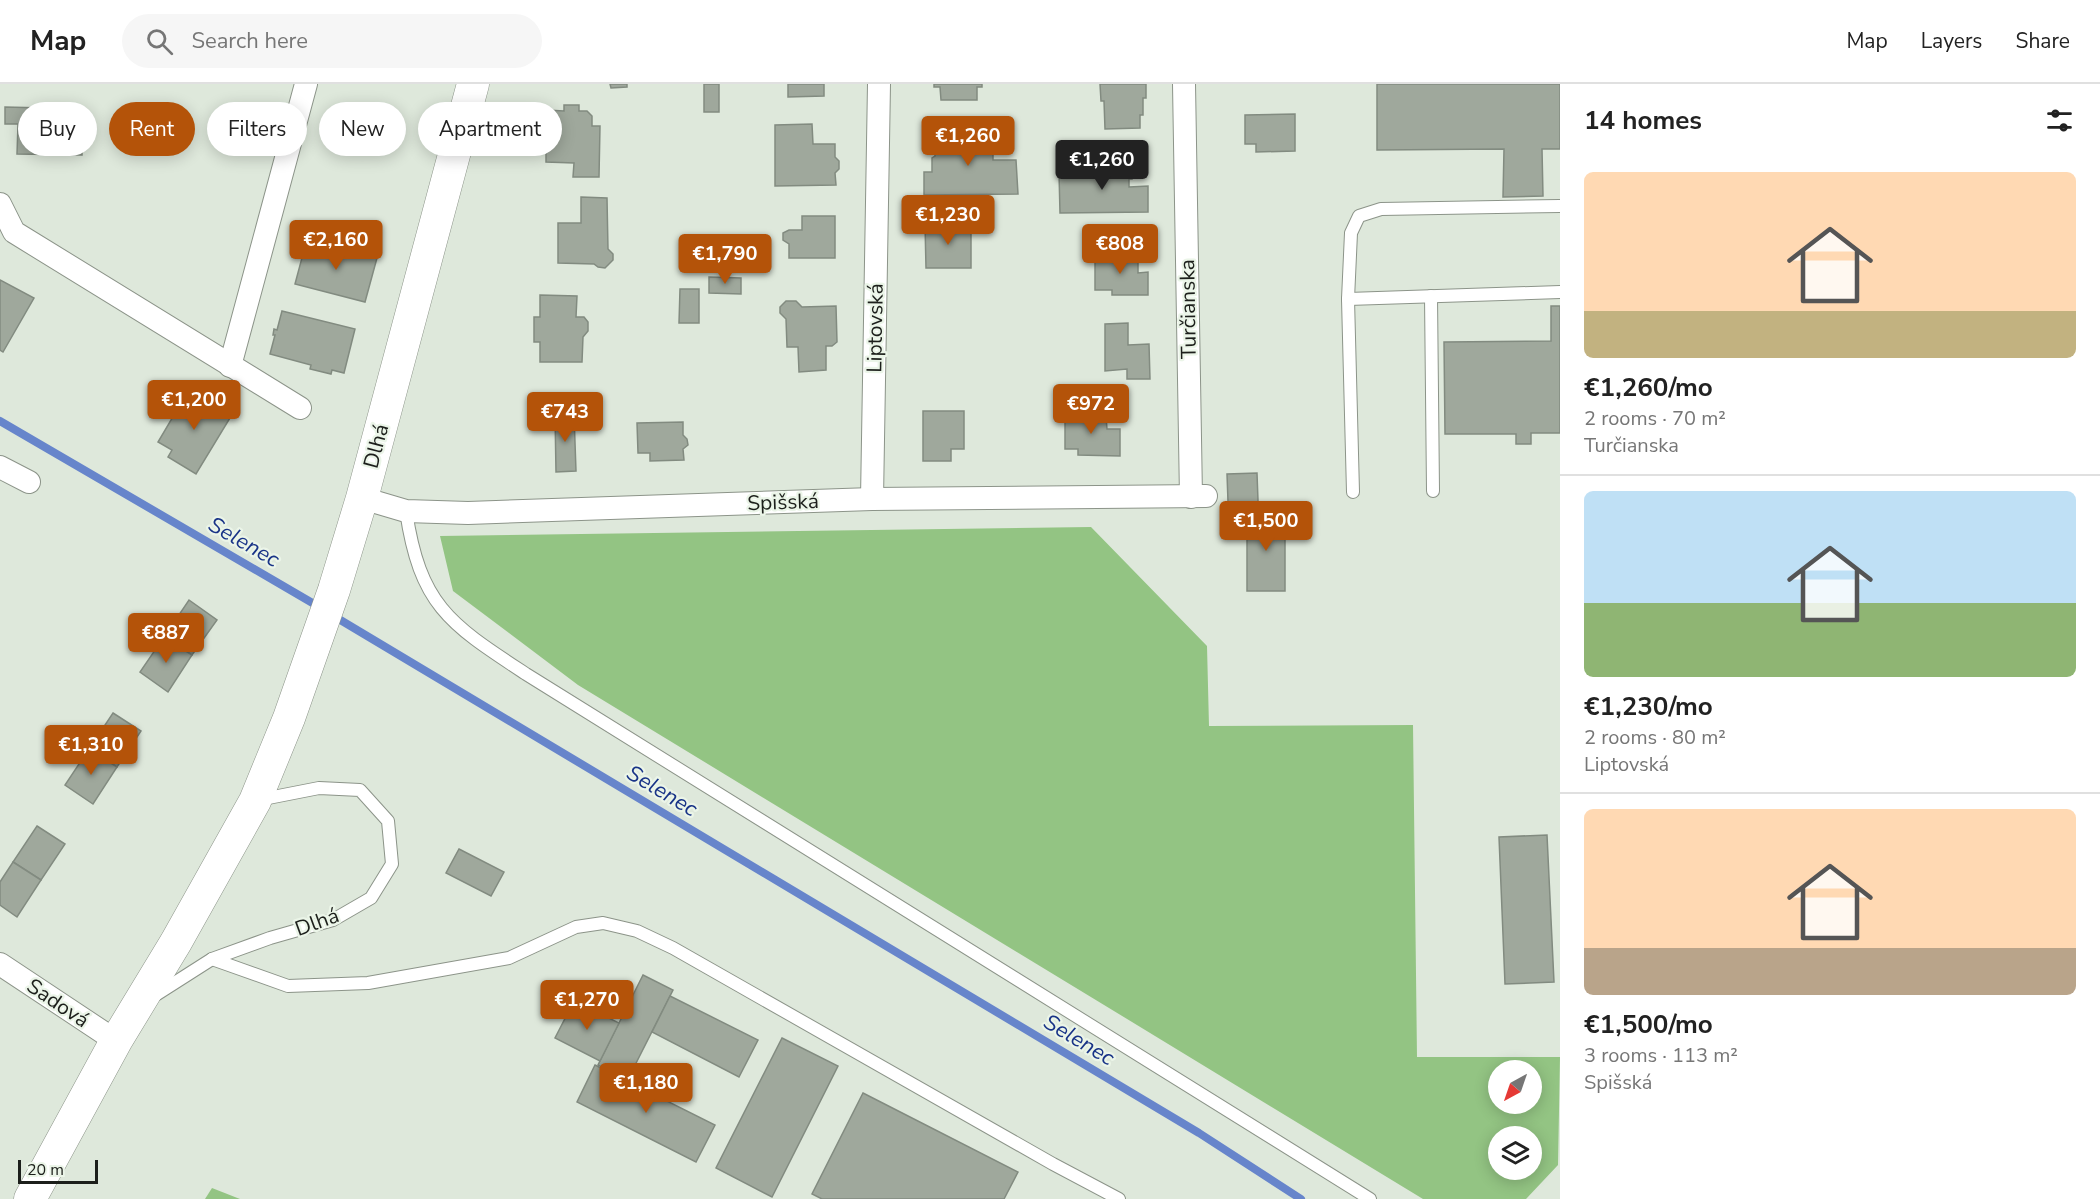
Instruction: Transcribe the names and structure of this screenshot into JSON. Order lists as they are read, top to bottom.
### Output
{
  "streets": {
    "street": [
      "Turčianska",
      "Liptovská",
      "Dlhá",
      "Spišská",
      "Sadová"
    ]
  },
  "crossings": [
    ["Turčianska", "Spišská"],
    ["Liptovská", "Spišská"],
    ["Dlhá", "Spišská"],
    ["Dlhá", "Sadová"]
  ],
  "water": ["Selenec"],
  "scale_bar": "20 m",
  "north": "bottom left",
  "page": {
    "header": "Map",
    "search": "Search here",
    "nav": ["Map", "Layers", "Share"],
    "heading": "14 homes",
    "chip": [
      "Buy",
      "Rent",
      "Filters",
      "New",
      "Apartment"
    ],
    "price": [
      "€1,260",
      "€1,260",
      "€1,230",
      "€2,160",
      "€808",
      "€1,790",
      "€1,200",
      "€972",
      "€743",
      "€1,500",
      "€887",
      "€1,310",
      "€1,270",
      "€1,180"
    ],
    "list": [
      {
        "name": "€1,260/mo",
        "note": "2 rooms · 70 m² · Turčianska"
      },
      {
        "name": "€1,230/mo",
        "note": "2 rooms · 80 m² · Liptovská"
      },
      {
        "name": "€1,500/mo",
        "note": "3 rooms · 113 m² · Spišská"
      }
    ],
    "scale": "20 m"
  }
}
